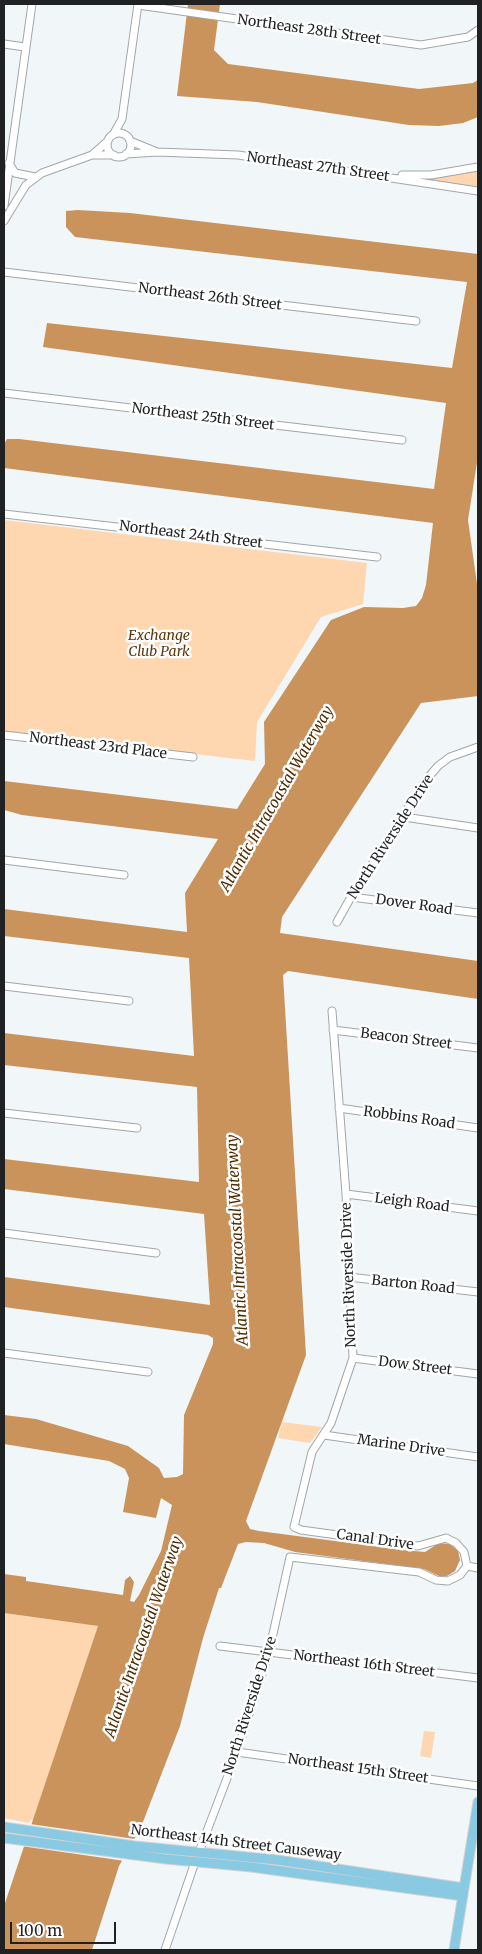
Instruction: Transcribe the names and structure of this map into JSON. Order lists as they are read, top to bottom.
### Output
{
  "streets": {
    "main road": ["Northeast 14th Street Causeway"],
    "street": [
      "Northeast 28th Street",
      "Northeast 27th Street",
      "Northeast 26th Street",
      "Northeast 25th Street",
      "Northeast 24th Street",
      "Northeast 23rd Place",
      "North Riverside Drive",
      "Dover Road",
      "Beacon Street",
      "Robbins Road",
      "Leigh Road",
      "Barton Road",
      "Dow Street",
      "Marine Drive",
      "Canal Drive",
      "Northeast 16th Street",
      "Northeast 15th Street"
    ]
  },
  "crossings": [
    ["North Riverside Drive", "Dover Road"],
    ["North Riverside Drive", "Beacon Street"],
    ["North Riverside Drive", "Robbins Road"],
    ["North Riverside Drive", "Leigh Road"],
    ["North Riverside Drive", "Barton Road"],
    ["North Riverside Drive", "Dow Street"],
    ["North Riverside Drive", "Marine Drive"],
    ["North Riverside Drive", "Canal Drive"],
    ["North Riverside Drive", "Northeast 16th Street"],
    ["North Riverside Drive", "Northeast 15th Street"],
    ["North Riverside Drive", "Northeast 14th Street Causeway"]
  ],
  "water": ["Atlantic Intracoastal Waterway"],
  "parks": ["Exchange Club Park"],
  "scale_bar": "100 m"
}
